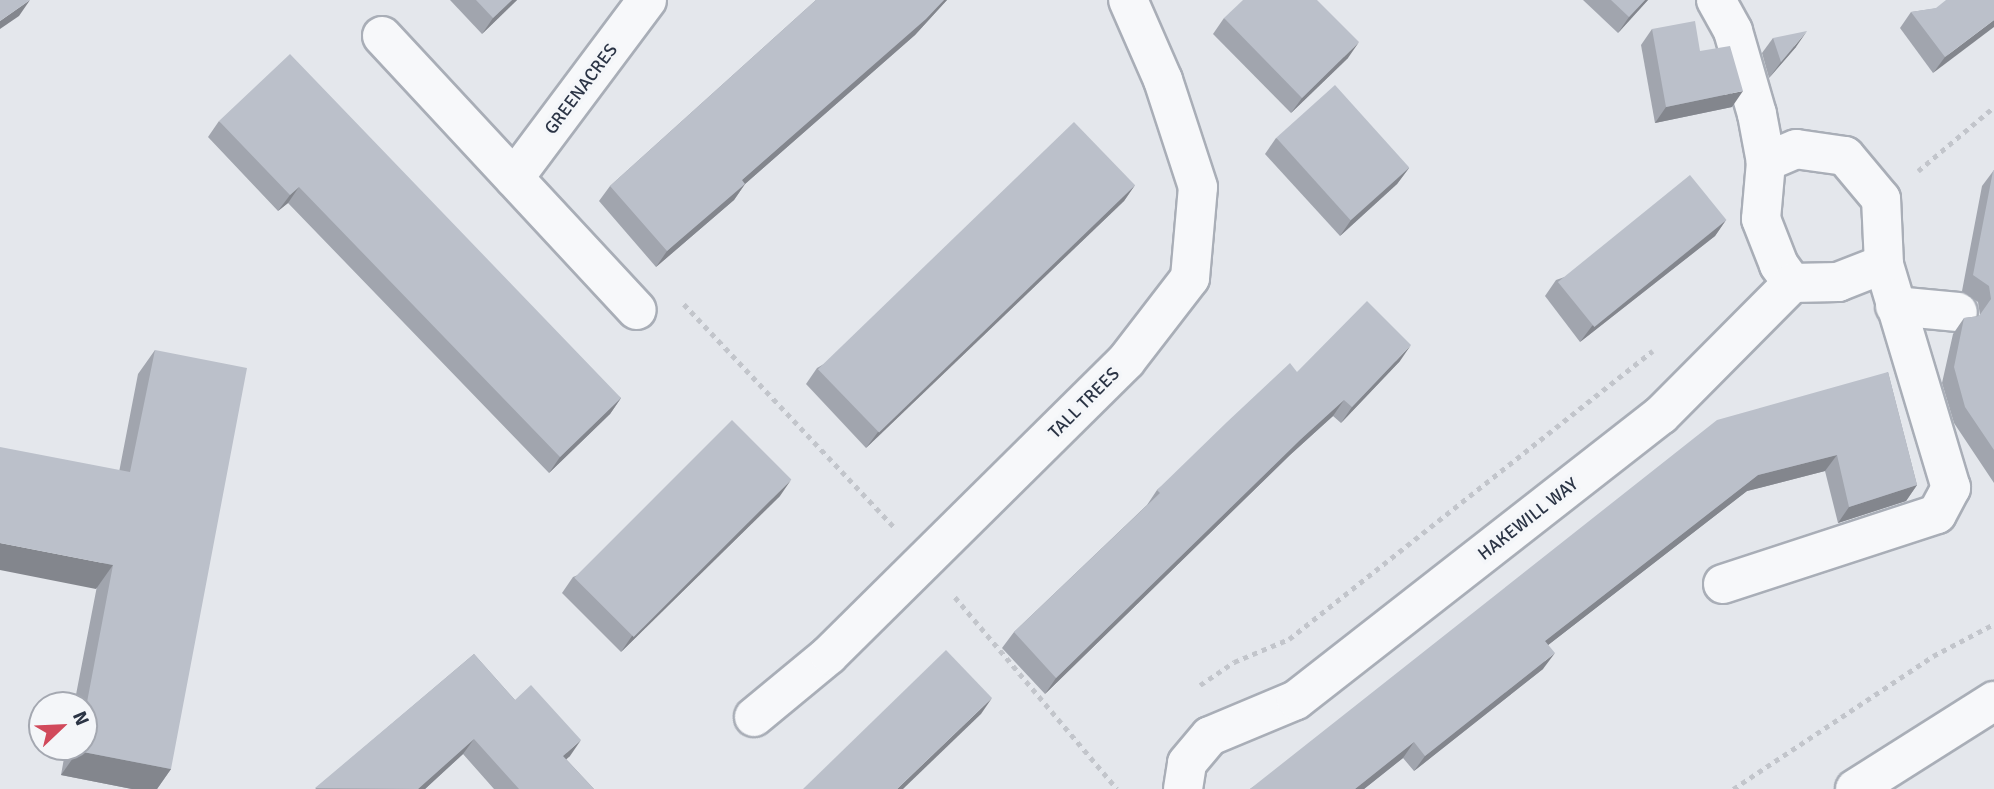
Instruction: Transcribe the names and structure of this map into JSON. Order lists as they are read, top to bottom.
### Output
{
  "streets": {
    "street": ["GREENACRES", "TALL TREES", "HAKEWILL WAY"]
  },
  "north": "top right"
}
